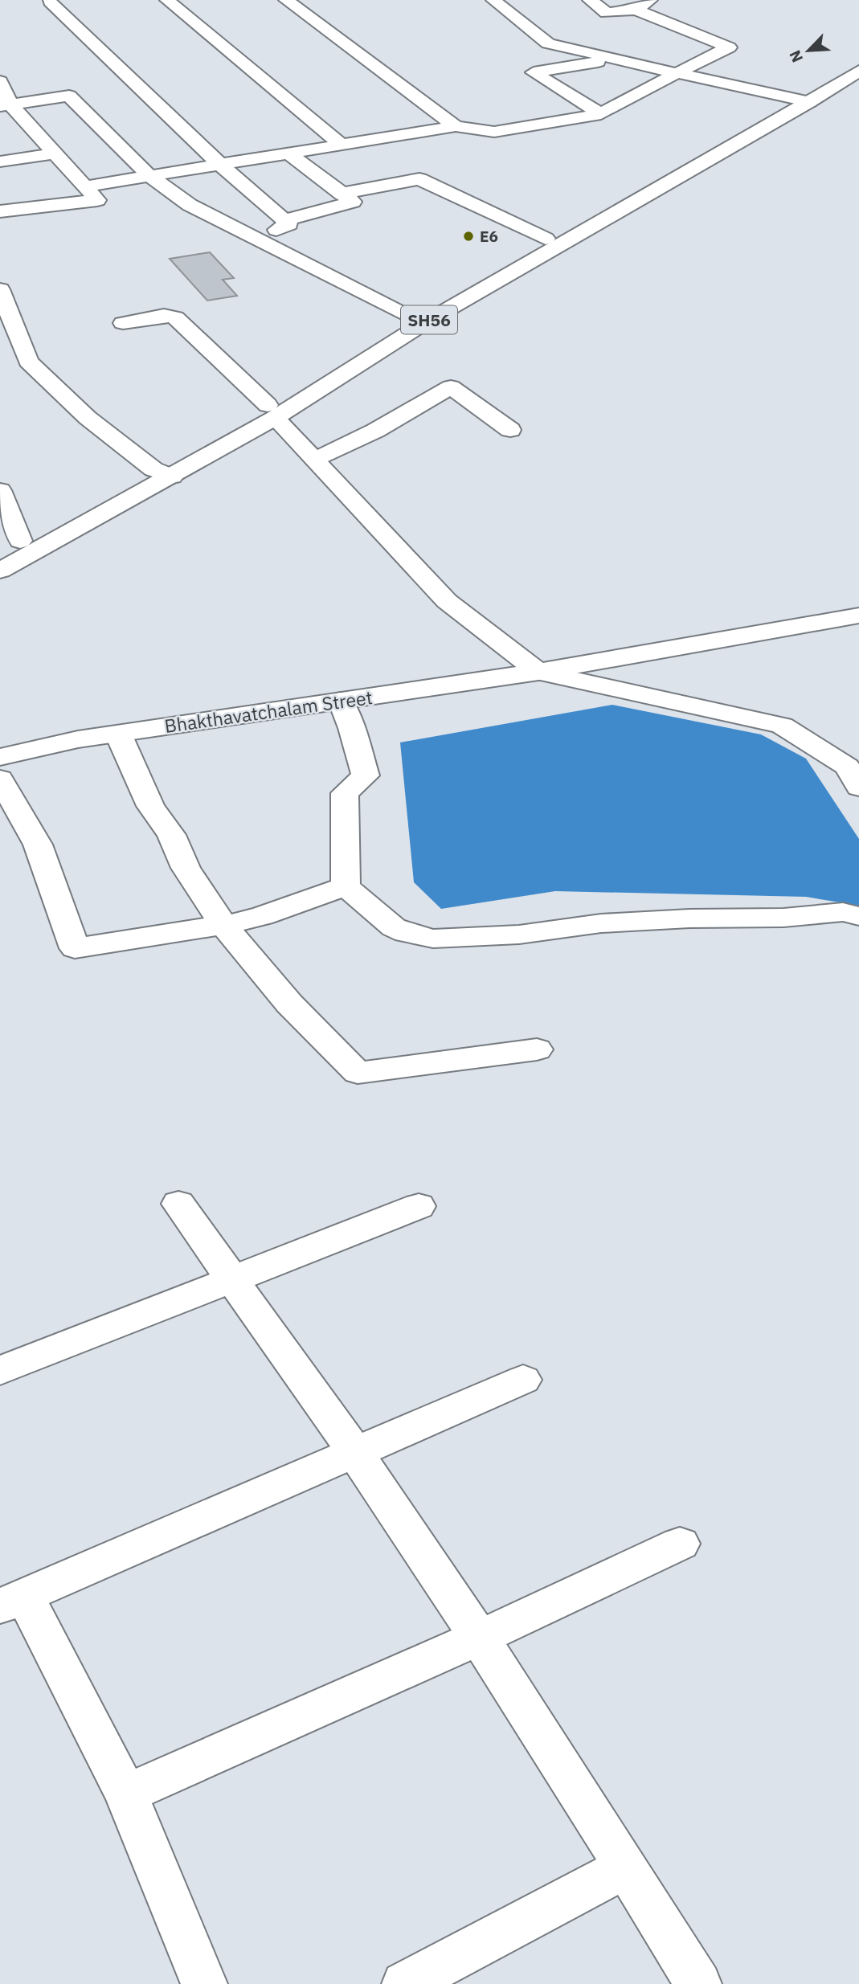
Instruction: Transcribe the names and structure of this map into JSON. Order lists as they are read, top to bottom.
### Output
{
  "streets": {
    "street": ["SH56", "Bhakthavatchalam Street"]
  },
  "places": ["E6"],
  "north": "bottom left"
}
